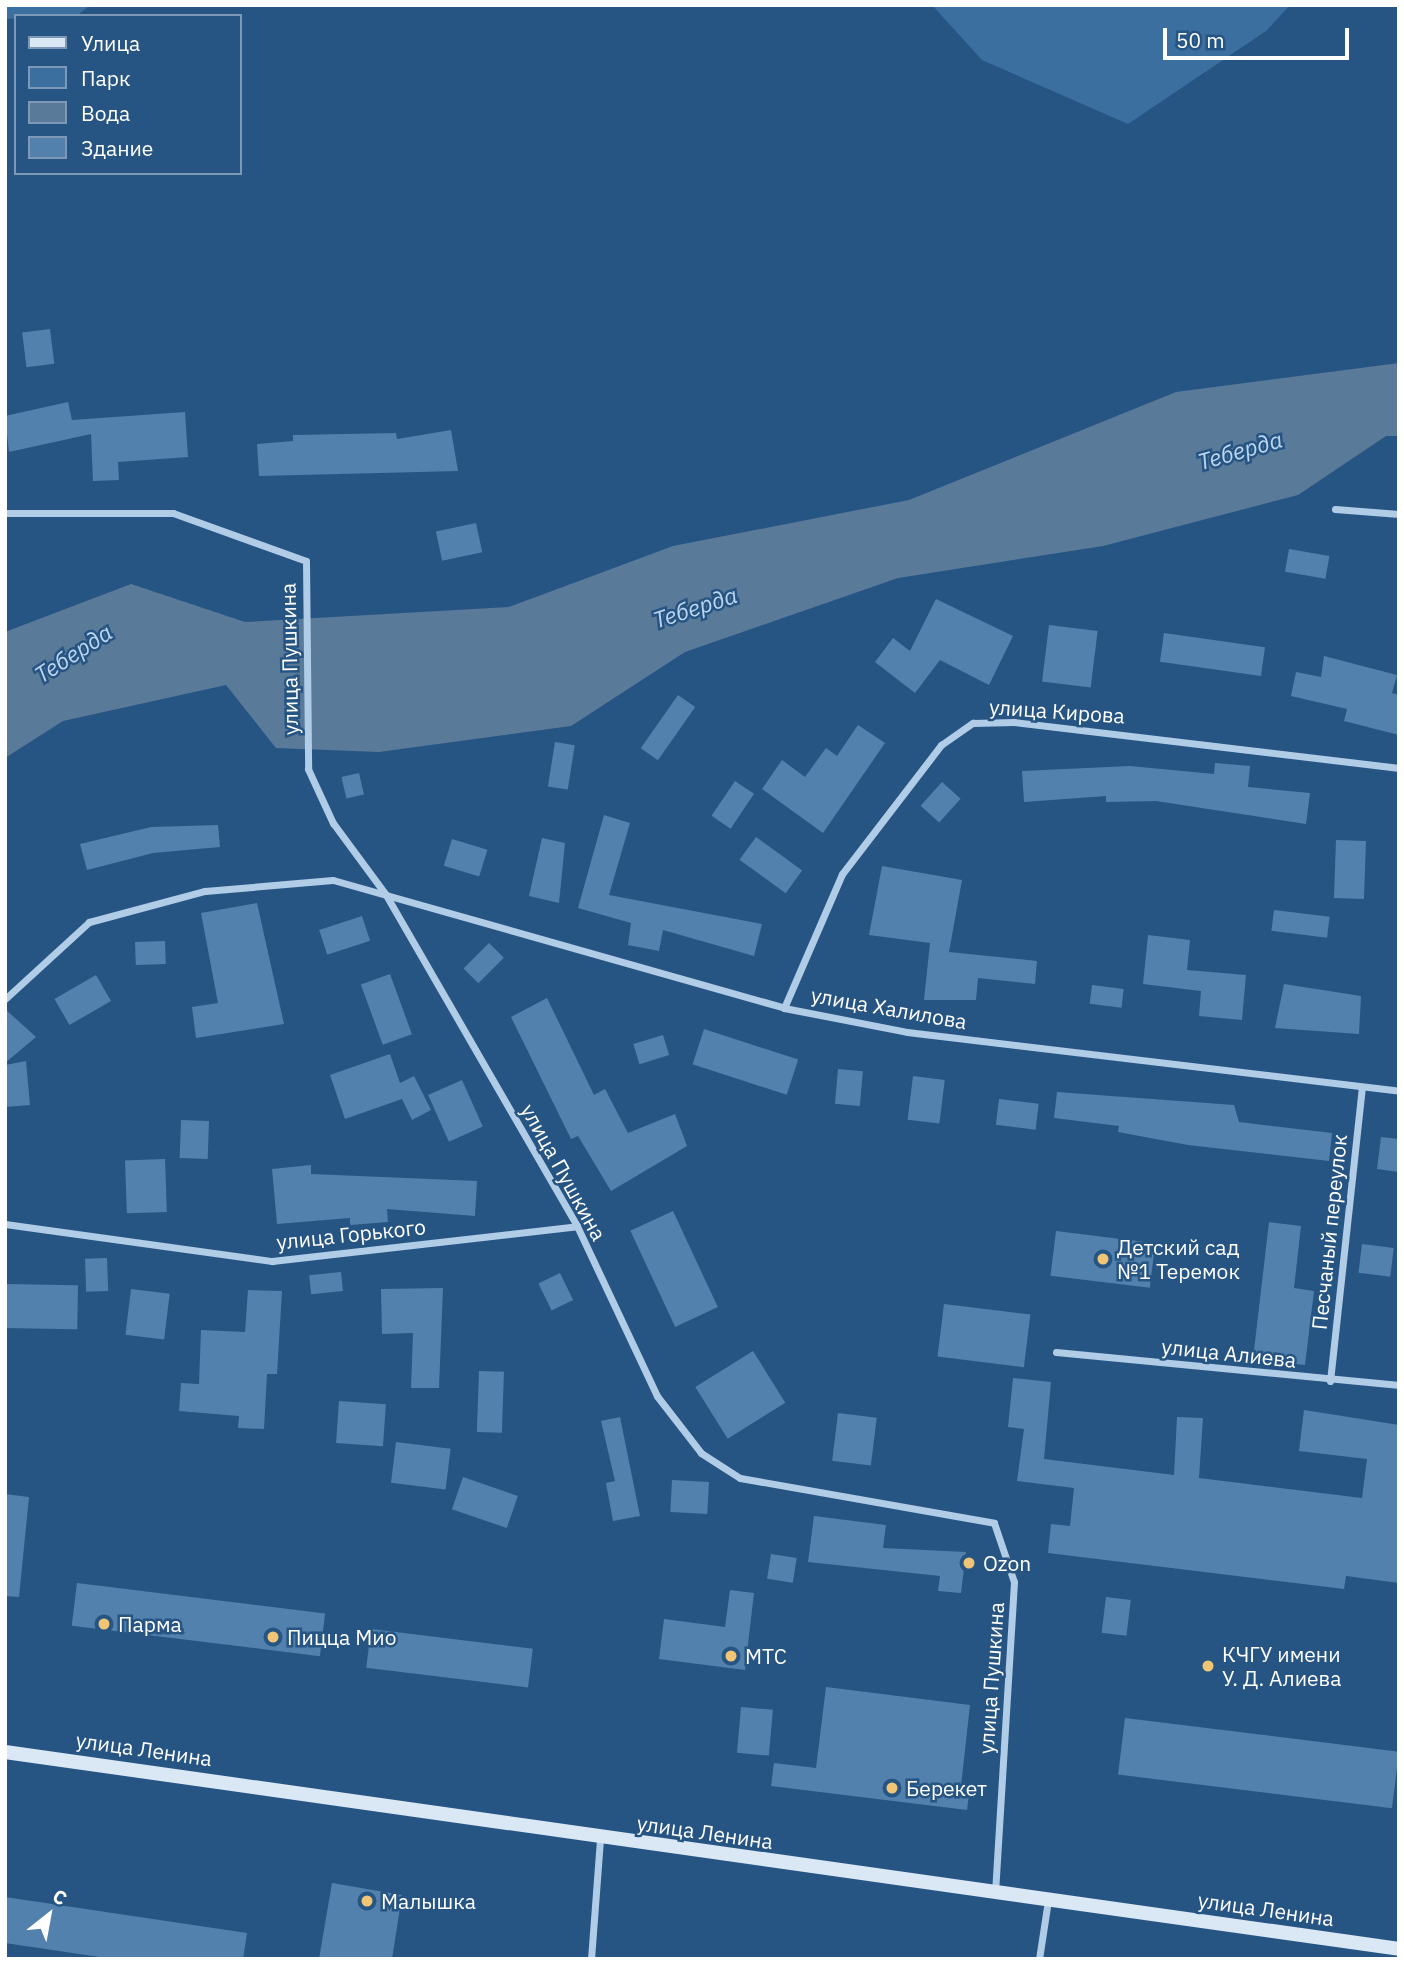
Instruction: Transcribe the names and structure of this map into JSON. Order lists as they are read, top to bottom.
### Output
{
  "streets": {
    "main road": ["улица Ленина"],
    "street": [
      "улица Пушкина",
      "улица Кирова",
      "улица Халилова",
      "Песчаный переулок",
      "улица Горького",
      "улица Алиева"
    ]
  },
  "crossings": [
    ["улица Пушкина", "улица Халилова"],
    ["улица Пушкина", "улица Горького"],
    ["улица Пушкина", "улица Ленина"],
    ["улица Кирова", "улица Халилова"],
    ["улица Халилова", "Песчаный переулок"],
    ["Песчаный переулок", "улица Алиева"]
  ],
  "water": ["Теберда"],
  "places": [
    "Детский сад №1 Теремок",
    "Ozon",
    "Парма",
    "Пицца Мио",
    "МТС",
    "КЧГУ имени У. Д. Алиева",
    "Берекет",
    "Малышка"
  ],
  "legend": [
    "Улица",
    "Парк",
    "Вода",
    "Здание"
  ],
  "scale_bar": "50 m",
  "north": "top right"
}
